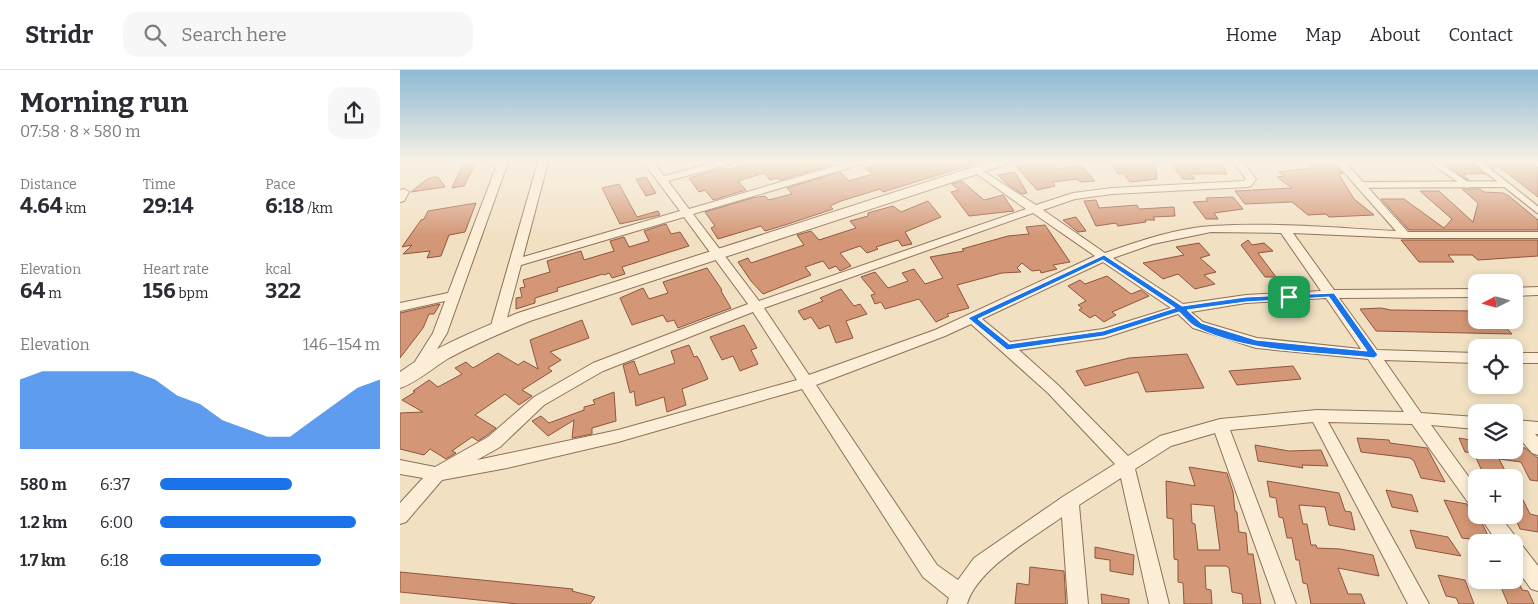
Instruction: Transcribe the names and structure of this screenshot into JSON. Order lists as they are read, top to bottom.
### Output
{
  "north": "left",
  "page": {
    "header": "Stridr",
    "search": "Search here",
    "nav": [
      "Home",
      "Map",
      "About",
      "Contact"
    ],
    "heading": ["Morning run", "07:58 · 8 × 580 m"],
    "stats": [
      ["Distance", "4.64 km"],
      ["Time", "29:14"],
      ["Pace", "6:18 /km"],
      ["Elevation", "64 m"],
      ["Heart rate", "156 bpm"],
      ["kcal", "322"]
    ],
    "map_buttons": ["+", "−"],
    "chart": ["Elevation", "146–154 m"],
    "list": [
      {
        "name": "580 m",
        "note": "6:37"
      },
      {
        "name": "1.2 km",
        "note": "6:00"
      },
      {
        "name": "1.7 km",
        "note": "6:18"
      }
    ]
  }
}
